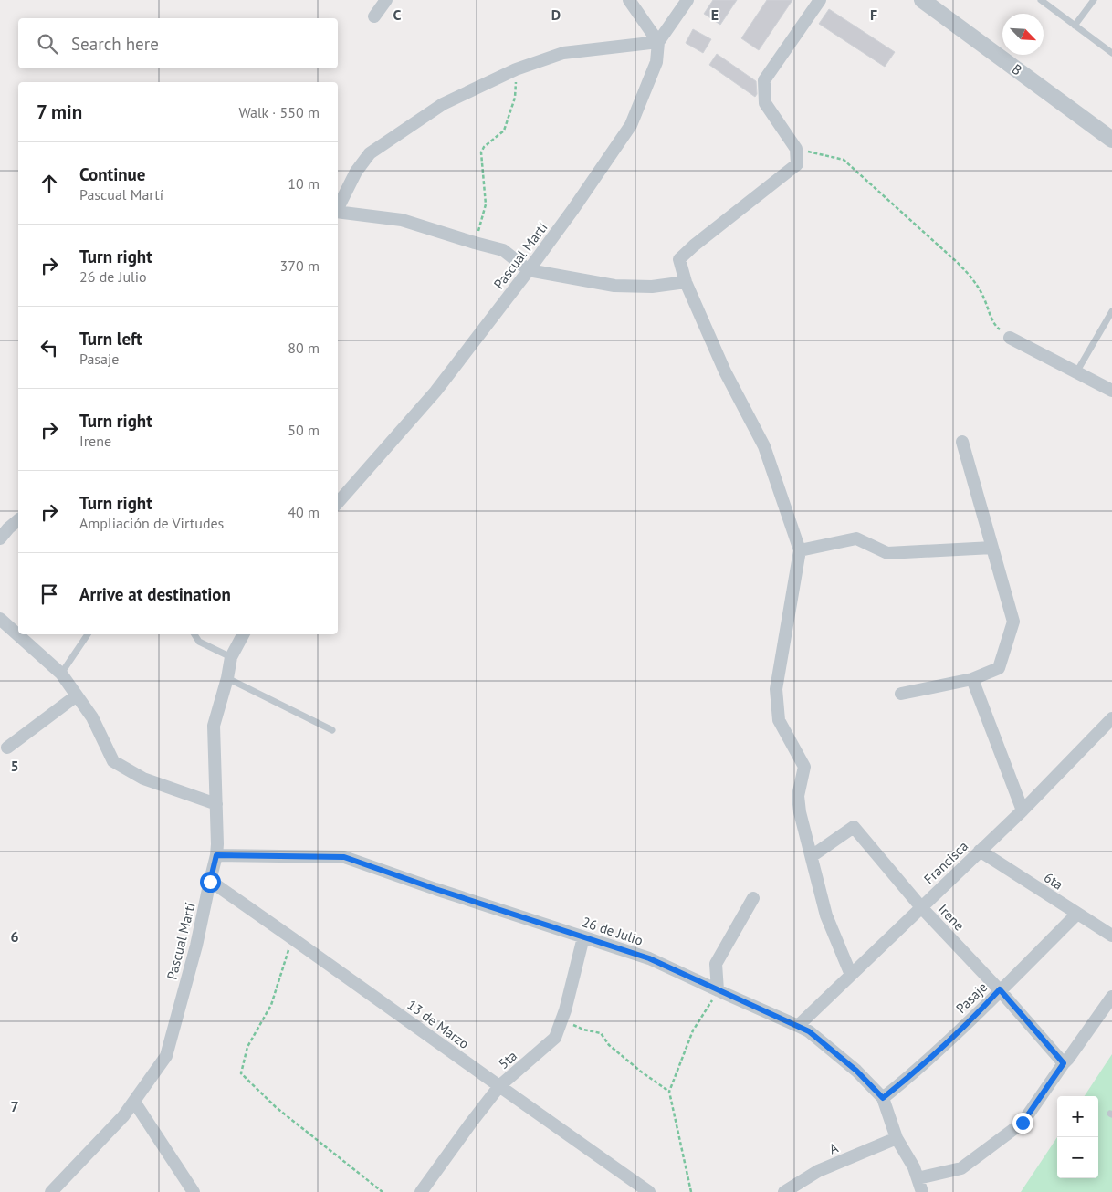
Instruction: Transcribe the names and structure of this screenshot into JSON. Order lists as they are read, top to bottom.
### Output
{
  "streets": {
    "street": [
      "B",
      "Pascual Martí",
      "Francisca",
      "6ta",
      "Irene",
      "26 de Julio",
      "Pasaje",
      "13 de Marzo",
      "5ta",
      "A"
    ]
  },
  "crossings": [
    ["Pascual Martí", "26 de Julio"],
    ["Pascual Martí", "13 de Marzo"],
    ["Francisca", "6ta"],
    ["Francisca", "Irene"],
    ["Francisca", "26 de Julio"],
    ["6ta", "Pasaje"],
    ["Irene", "Pasaje"],
    ["26 de Julio", "Pasaje"],
    ["26 de Julio", "5ta"],
    ["26 de Julio", "A"],
    ["13 de Marzo", "5ta"]
  ],
  "north": "bottom right",
  "page": {
    "search": "Search here",
    "heading": ["7 min", "Walk · 550 m"],
    "list": [
      ["Continue", "Pascual Martí", "10 m"],
      ["Turn right", "26 de Julio", "370 m"],
      ["Turn left", "Pasaje", "80 m"],
      ["Turn right", "Irene", "50 m"],
      ["Turn right", "Ampliación de Virtudes", "40 m"],
      "Arrive at destination"
    ],
    "map_buttons": ["+", "−"]
  },
  "grid": {
    "columns": [
      "C",
      "D",
      "E",
      "F"
    ],
    "rows": ["5", "6", "7"]
  }
}
